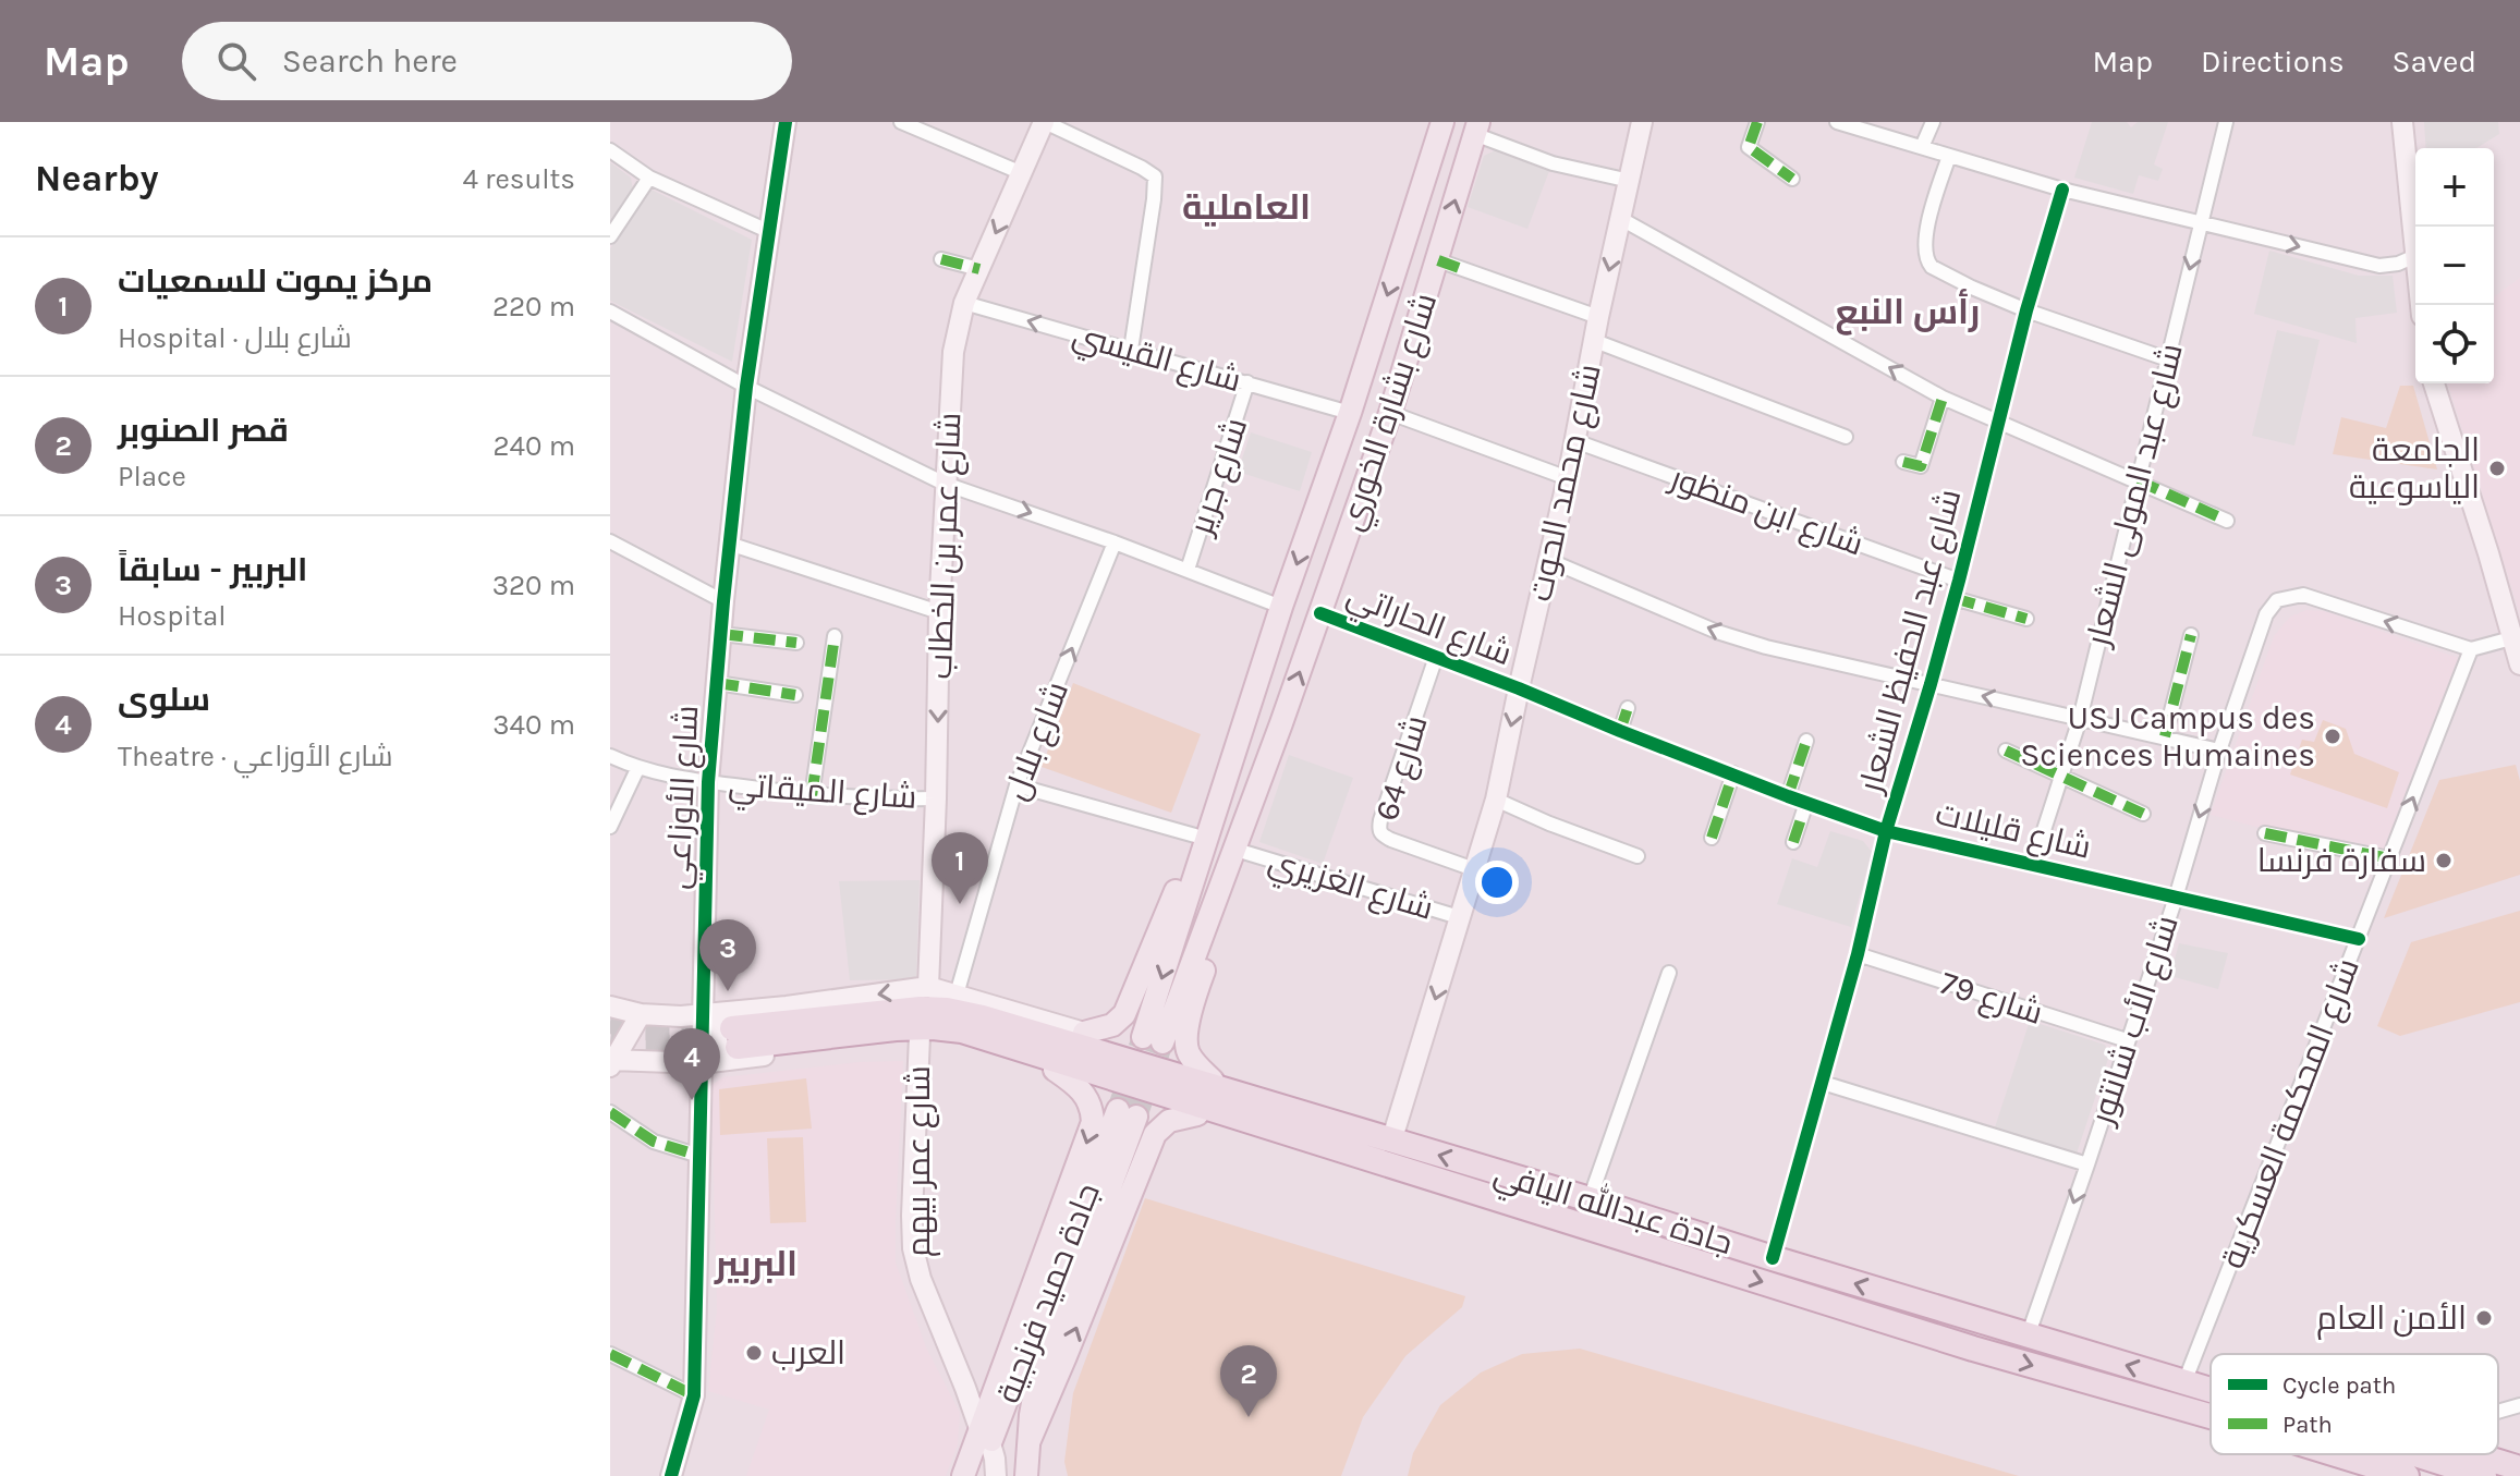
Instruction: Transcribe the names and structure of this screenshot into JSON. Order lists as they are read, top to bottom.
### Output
{
  "streets": {
    "highway": ["جادة عبدالله اليافي"],
    "main road": ["شارع بشارة الخوري", "جادة حميد فرنجية"],
    "street": [
      "شارع القيسي",
      "شارع جرير",
      "شارع محمد الحوت",
      "شارع عبد المولى الشعار",
      "شارع ابن منظور",
      "شارع عمر بن الخطاب",
      "شارع الحاراتي",
      "شارع عبد الحفيظ الشعار",
      "شارع بلال",
      "شارع 64",
      "شارع الميقاتي",
      "شارع الأوزاعي",
      "شارع قليلات",
      "شارع الغزيري",
      "شارع 79",
      "شارع الأب شانتور",
      "شارع المحكمة العسكرية",
      "شارع عمر بيهم"
    ]
  },
  "crossings": [
    ["شارع القيسي", "شارع بشارة الخوري"],
    ["شارع القيسي", "شارع جرير"],
    ["شارع القيسي", "شارع عمر بن الخطاب"],
    ["شارع بشارة الخوري", "شارع الحاراتي"],
    ["شارع محمد الحوت", "شارع ابن منظور"],
    ["شارع محمد الحوت", "شارع الحاراتي"],
    ["شارع محمد الحوت", "شارع 64"],
    ["شارع محمد الحوت", "شارع قليلات"],
    ["شارع محمد الحوت", "شارع الغزيري"],
    ["شارع محمد الحوت", "جادة عبدالله اليافي"],
    ["شارع عبد المولى الشعار", "شارع قليلات"],
    ["شارع ابن منظور", "شارع عبد الحفيظ الشعار"],
    ["شارع عمر بن الخطاب", "شارع الميقاتي"],
    ["شارع عمر بن الخطاب", "جادة عبدالله اليافي"],
    ["شارع الحاراتي", "شارع 64"],
    ["شارع الحاراتي", "شارع قليلات"],
    ["شارع عبد الحفيظ الشعار", "شارع قليلات"],
    ["شارع عبد الحفيظ الشعار", "شارع 79"],
    ["شارع عبد الحفيظ الشعار", "جادة عبدالله اليافي"],
    ["شارع بلال", "جادة عبدالله اليافي"],
    ["شارع الميقاتي", "شارع الأوزاعي"],
    ["شارع الأوزاعي", "جادة عبدالله اليافي"],
    ["شارع قليلات", "شارع الأب شانتور"],
    ["شارع قليلات", "شارع المحكمة العسكرية"],
    ["شارع 79", "شارع الأب شانتور"],
    ["شارع الأب شانتور", "شارع المحكمة العسكرية"],
    ["شارع الأب شانتور", "جادة عبدالله اليافي"],
    ["شارع المحكمة العسكرية", "جادة عبدالله اليافي"],
    ["شارع عمر بيهم", "جادة عبدالله اليافي"],
    ["شارع عمر بيهم", "جادة حميد فرنجية"]
  ],
  "one_way": ["شارع القيسي", "شارع محمد الحوت", "شارع بلال"],
  "districts": ["العاملية", "رأس النبع", "البربير"],
  "places": [
    "الجامعة الياسوعية",
    "USJ Campus des Sciences Humaines",
    "سفارة فرنسا",
    "الأمن العام",
    "العرب"
  ],
  "legend": ["Cycle path", "Path"],
  "page": {
    "header": "Map",
    "search": "Search here",
    "nav": ["Map", "Directions", "Saved"],
    "heading": ["Nearby", "4 results"],
    "map_buttons": ["+", "−"],
    "list": [
      {
        "mark": "1",
        "name": "مركز يموت للسمعيات",
        "note": "Hospital · شارع بلال",
        "value": "220 m"
      },
      {
        "mark": "2",
        "name": "قصر الصنوبر",
        "note": "Place",
        "value": "240 m"
      },
      {
        "mark": "3",
        "name": "البربير - سابقاً",
        "note": "Hospital",
        "value": "320 m"
      },
      {
        "mark": "4",
        "name": "سلوى",
        "note": "Theatre · شارع الأوزاعي",
        "value": "340 m"
      }
    ],
    "pins": [
      "1",
      "3",
      "4",
      "2"
    ]
  }
}
